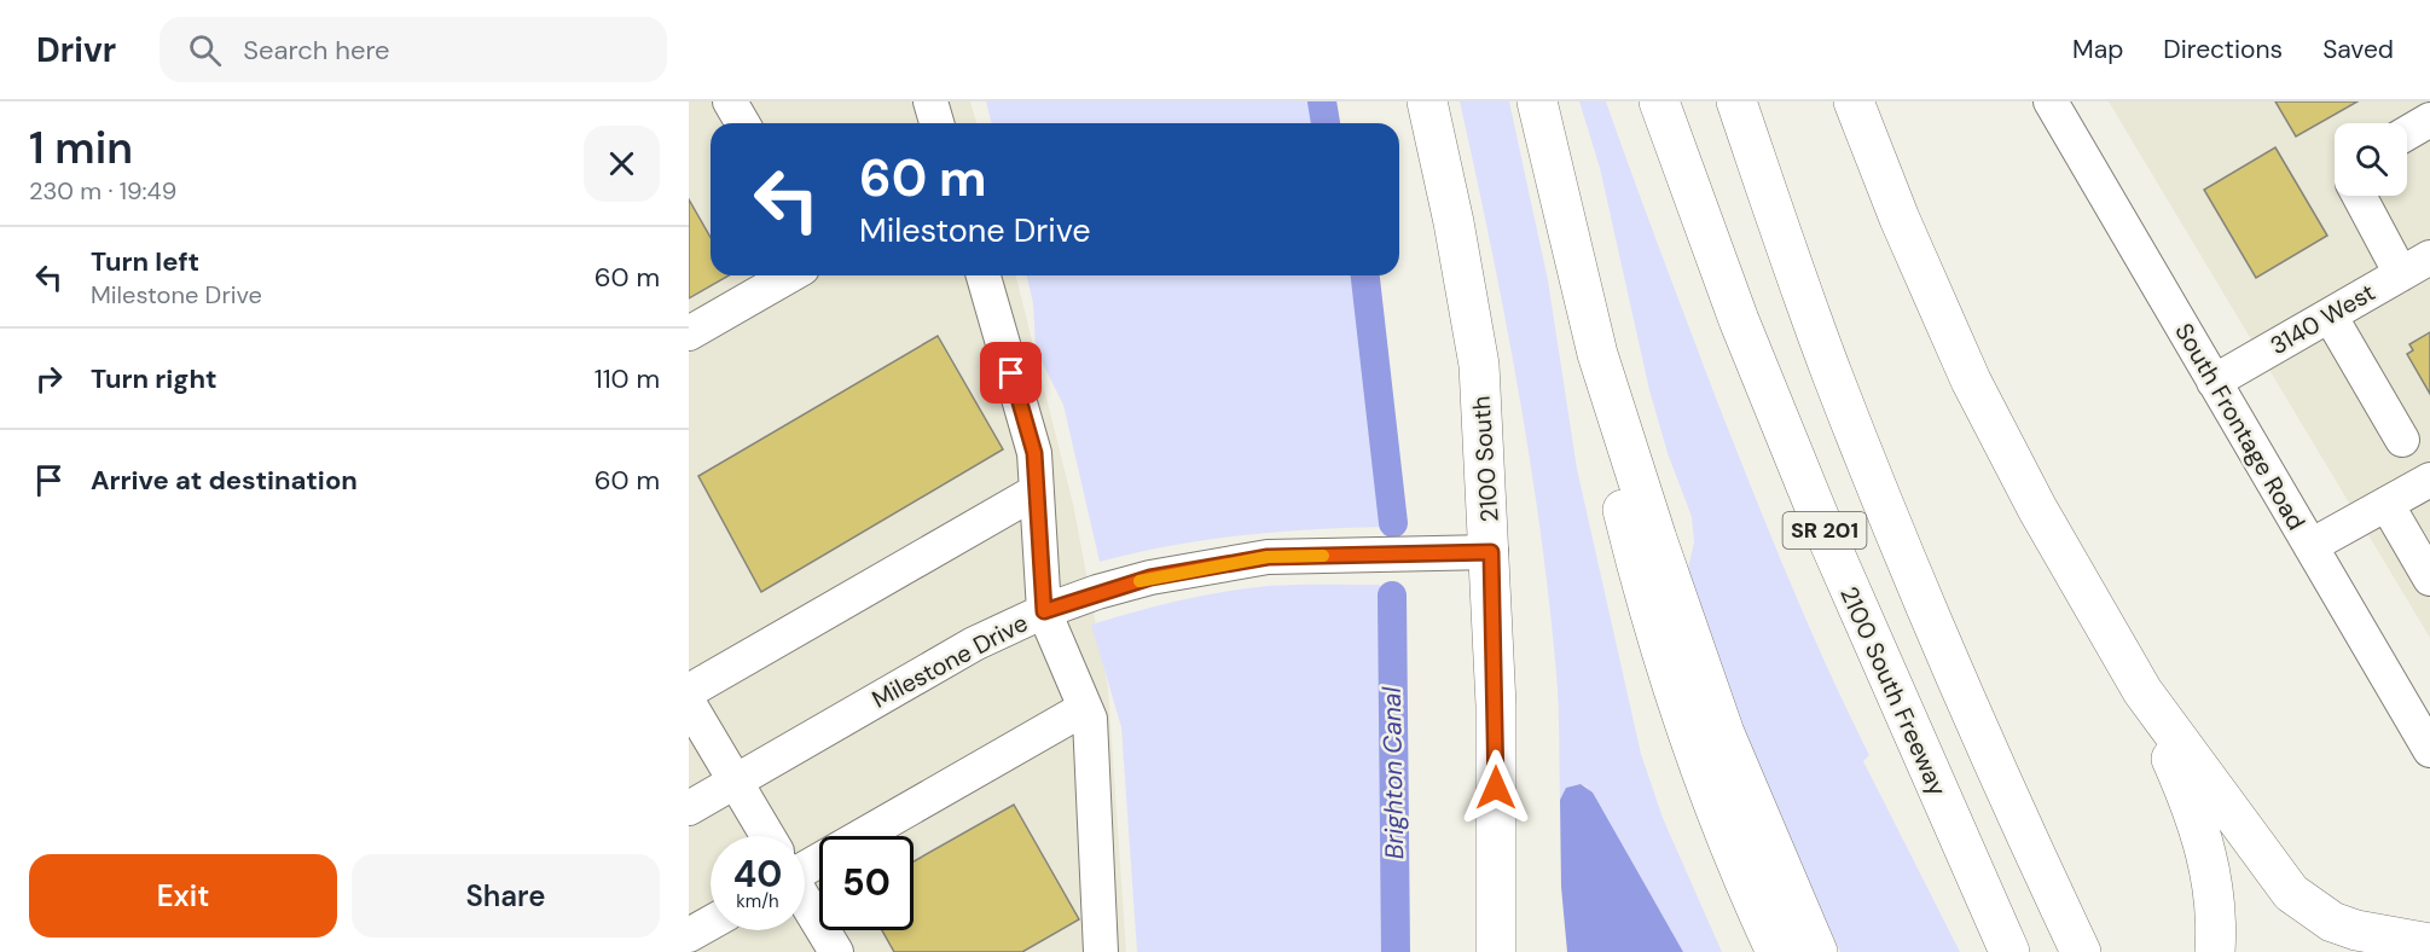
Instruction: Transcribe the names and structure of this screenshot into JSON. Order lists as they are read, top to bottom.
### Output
{
  "streets": {
    "main road": ["2100 South", "SR 201", "2100 South Freeway"],
    "street": ["3140 West", "South Frontage Road", "Milestone Drive"]
  },
  "crossings": [
    ["3140 West", "South Frontage Road"],
    ["2100 South", "Milestone Drive"]
  ],
  "water": ["Brighton Canal"],
  "page": {
    "header": "Drivr",
    "search": "Search here",
    "nav": ["Map", "Directions", "Saved"],
    "heading": ["1 min", "230 m · 19:49"],
    "turn": ["60 m", "Milestone Drive"],
    "list": [
      {
        "name": "Turn left",
        "note": "Milestone Drive",
        "value": "60 m"
      },
      {
        "name": "Turn right",
        "value": "110 m"
      },
      {
        "name": "Arrive at destination",
        "value": "60 m"
      }
    ],
    "speed": "40 km/h",
    "limit": "50",
    "buttons": ["Exit", "Share"]
  }
}
